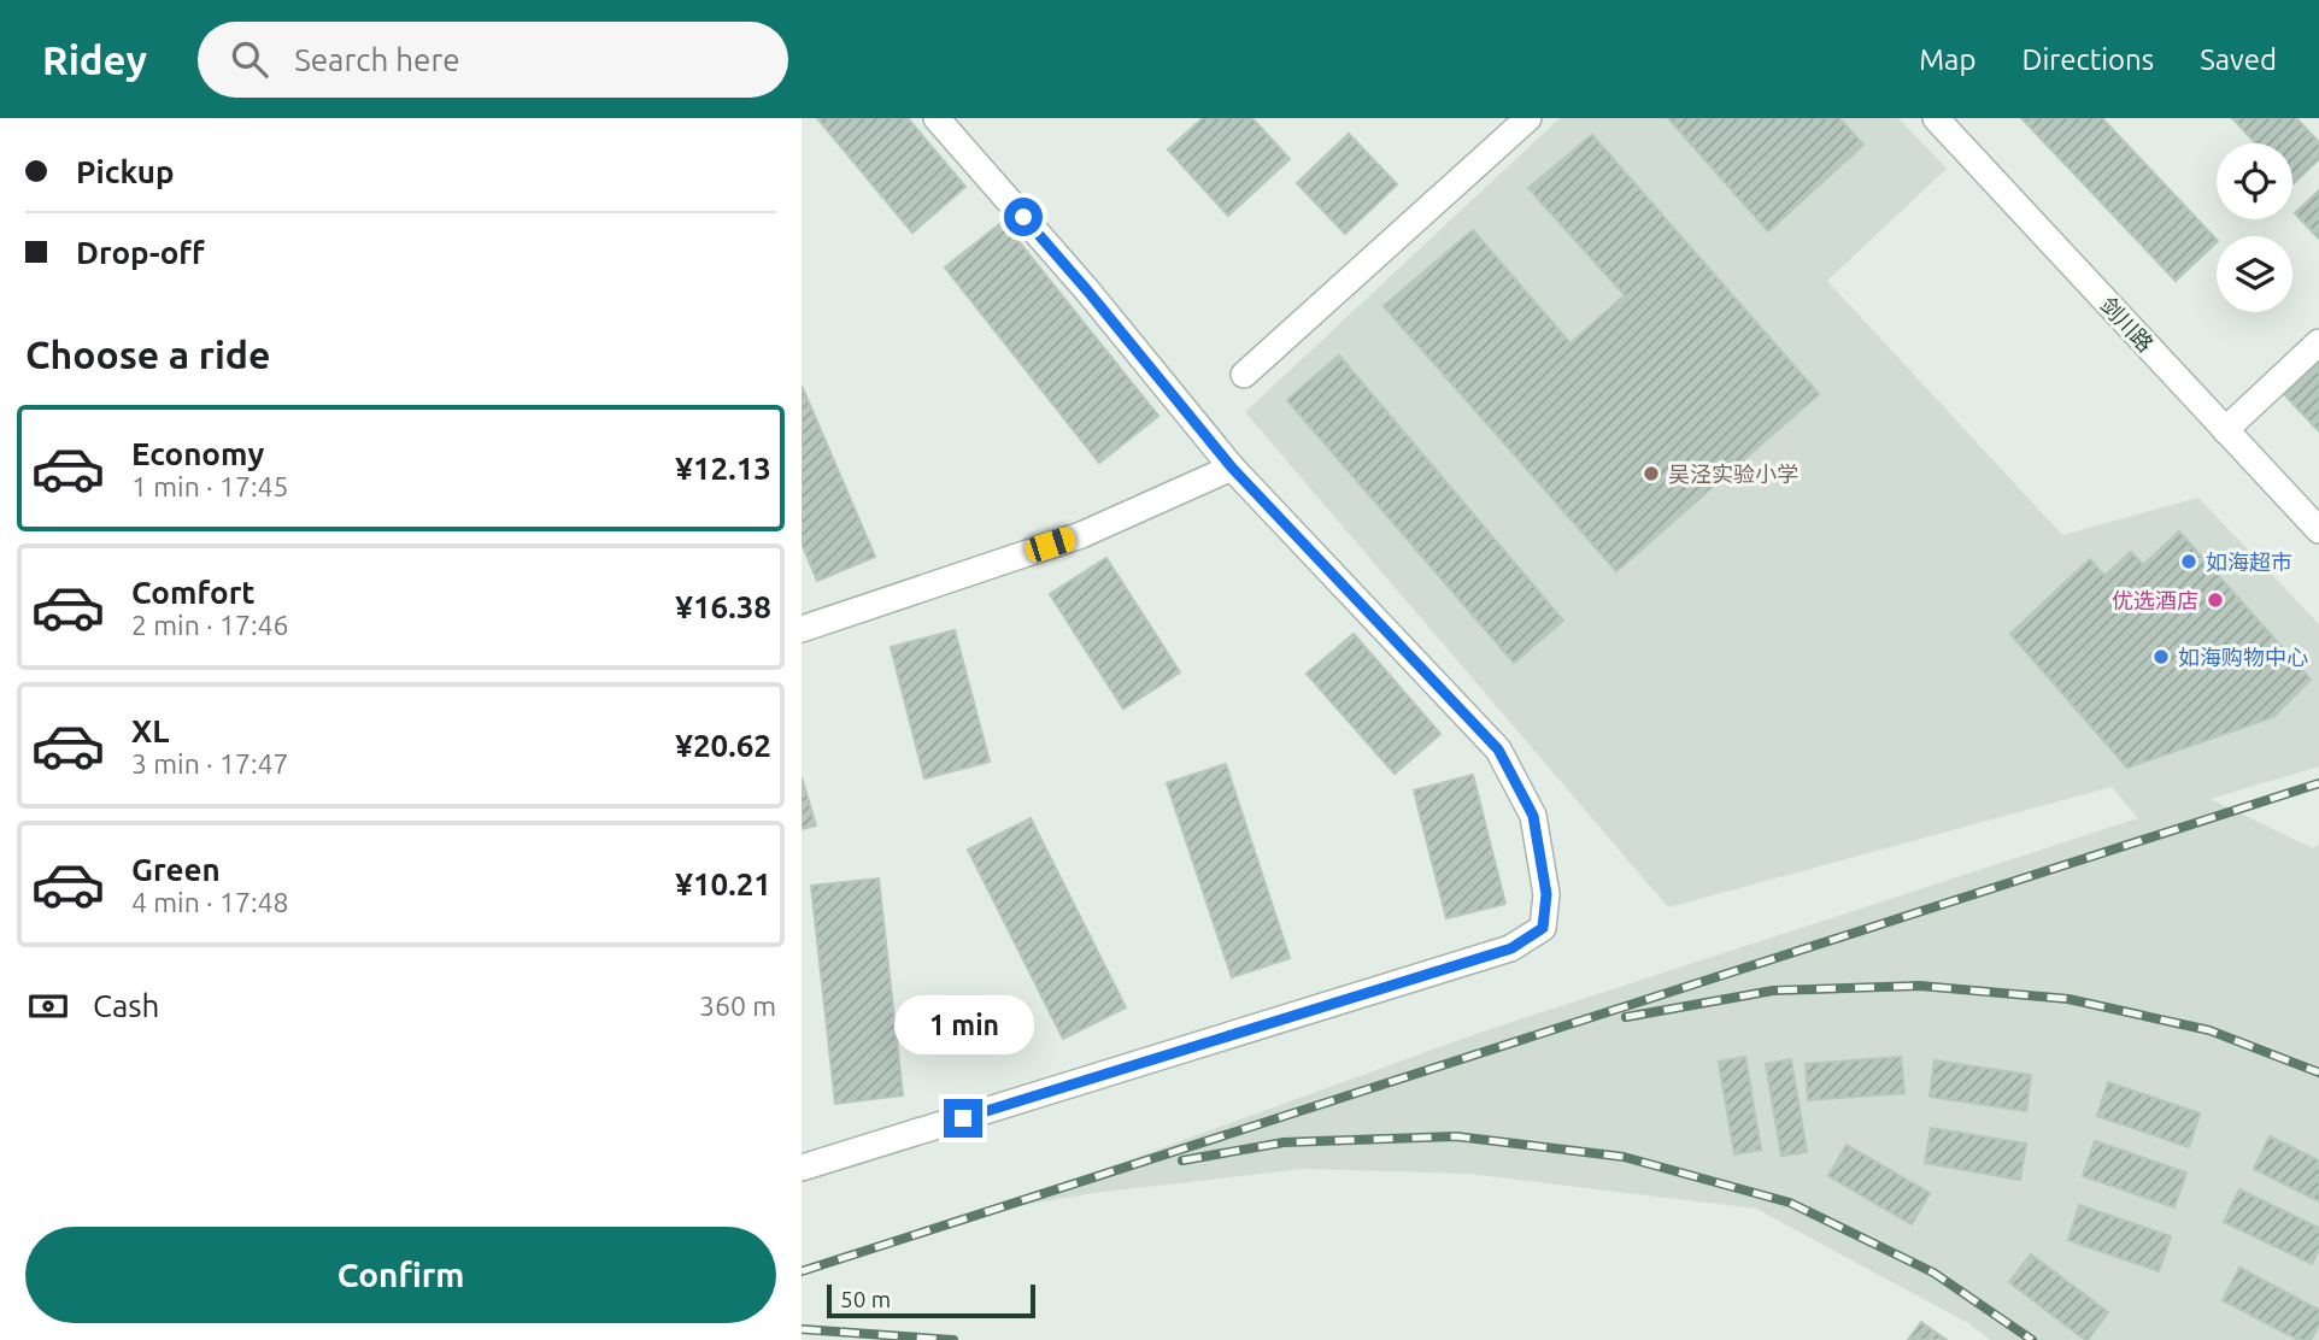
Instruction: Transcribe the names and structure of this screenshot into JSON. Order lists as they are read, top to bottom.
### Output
{
  "streets": {
    "street": ["剑川路"]
  },
  "places": [
    "吴泾实验小学",
    "如海超市",
    "优选酒店",
    "如海购物中心"
  ],
  "scale_bar": "50 m",
  "page": {
    "header": "Ridey",
    "search": "Search here",
    "nav": ["Map", "Directions", "Saved"],
    "banner": ["Pickup", "Drop-off"],
    "heading": "Choose a ride",
    "list": [
      {
        "name": "Economy",
        "note": "1 min · 17:45",
        "value": "¥12.13"
      },
      {
        "name": "Comfort",
        "note": "2 min · 17:46",
        "value": "¥16.38"
      },
      {
        "name": "XL",
        "note": "3 min · 17:47",
        "value": "¥20.62"
      },
      {
        "name": "Green",
        "note": "4 min · 17:48",
        "value": "¥10.21"
      }
    ],
    "pay": ["Cash", "360 m"],
    "bubble": "1 min",
    "buttons": "Confirm",
    "scale": "50 m"
  }
}
